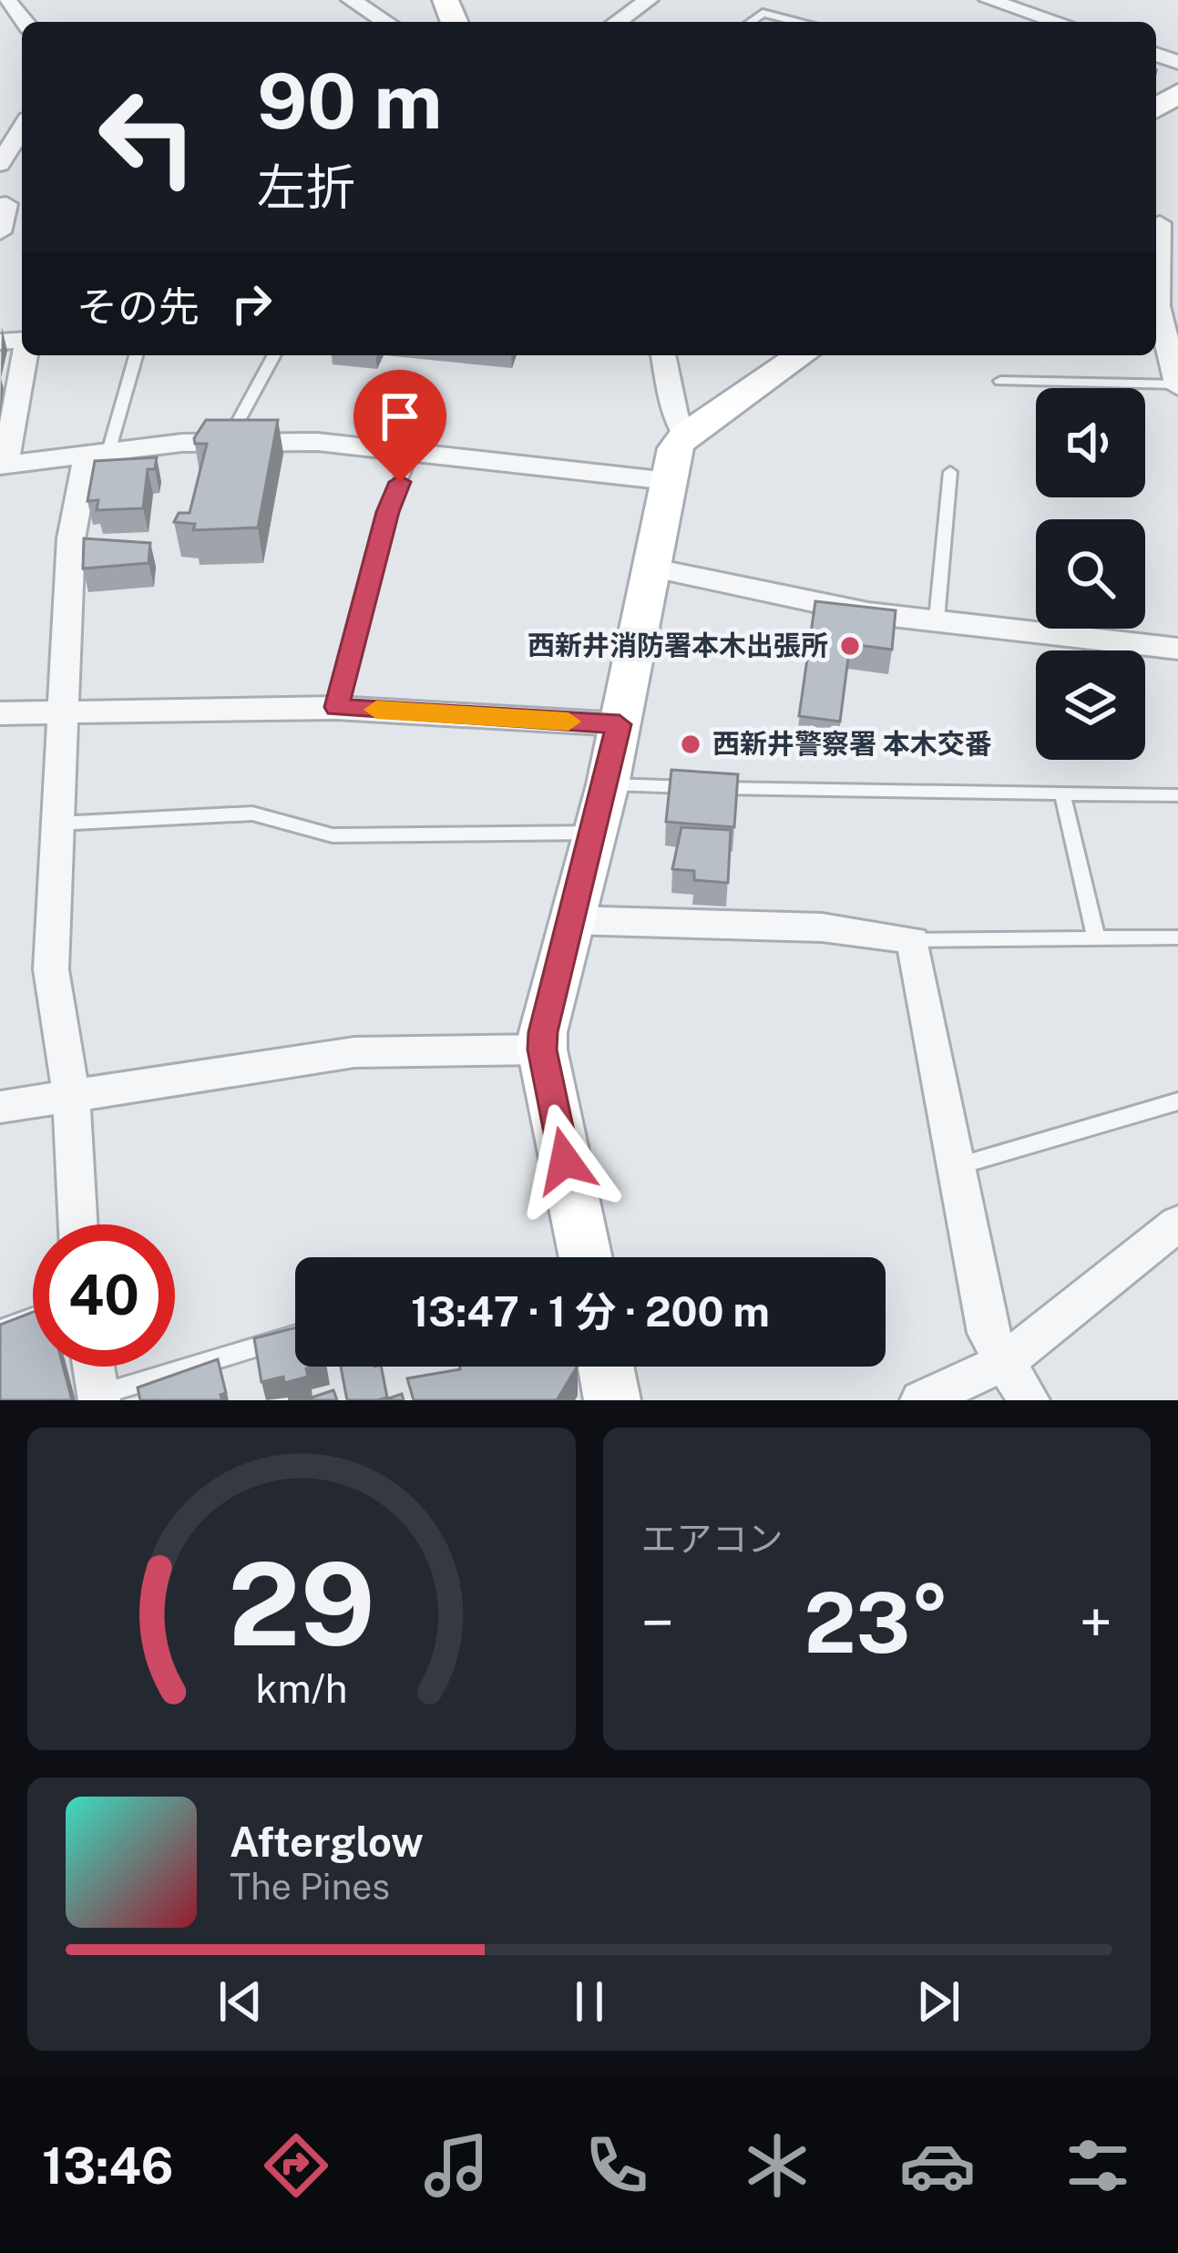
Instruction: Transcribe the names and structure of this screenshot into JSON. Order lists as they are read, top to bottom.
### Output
{
  "places": ["西新井消防署本木出張所", "西新井警察署 本木交番"],
  "page": {
    "turn": ["90 m", "左折"],
    "then": "その先",
    "limit": "40",
    "trip": "13:47 · 1 分 · 200 m",
    "tile": "エアコン",
    "heat": ["−", "23°", "+"],
    "song": ["Afterglow", "The Pines"],
    "tabs": "13:46",
    "gauge": ["29", "km/h"]
  }
}
